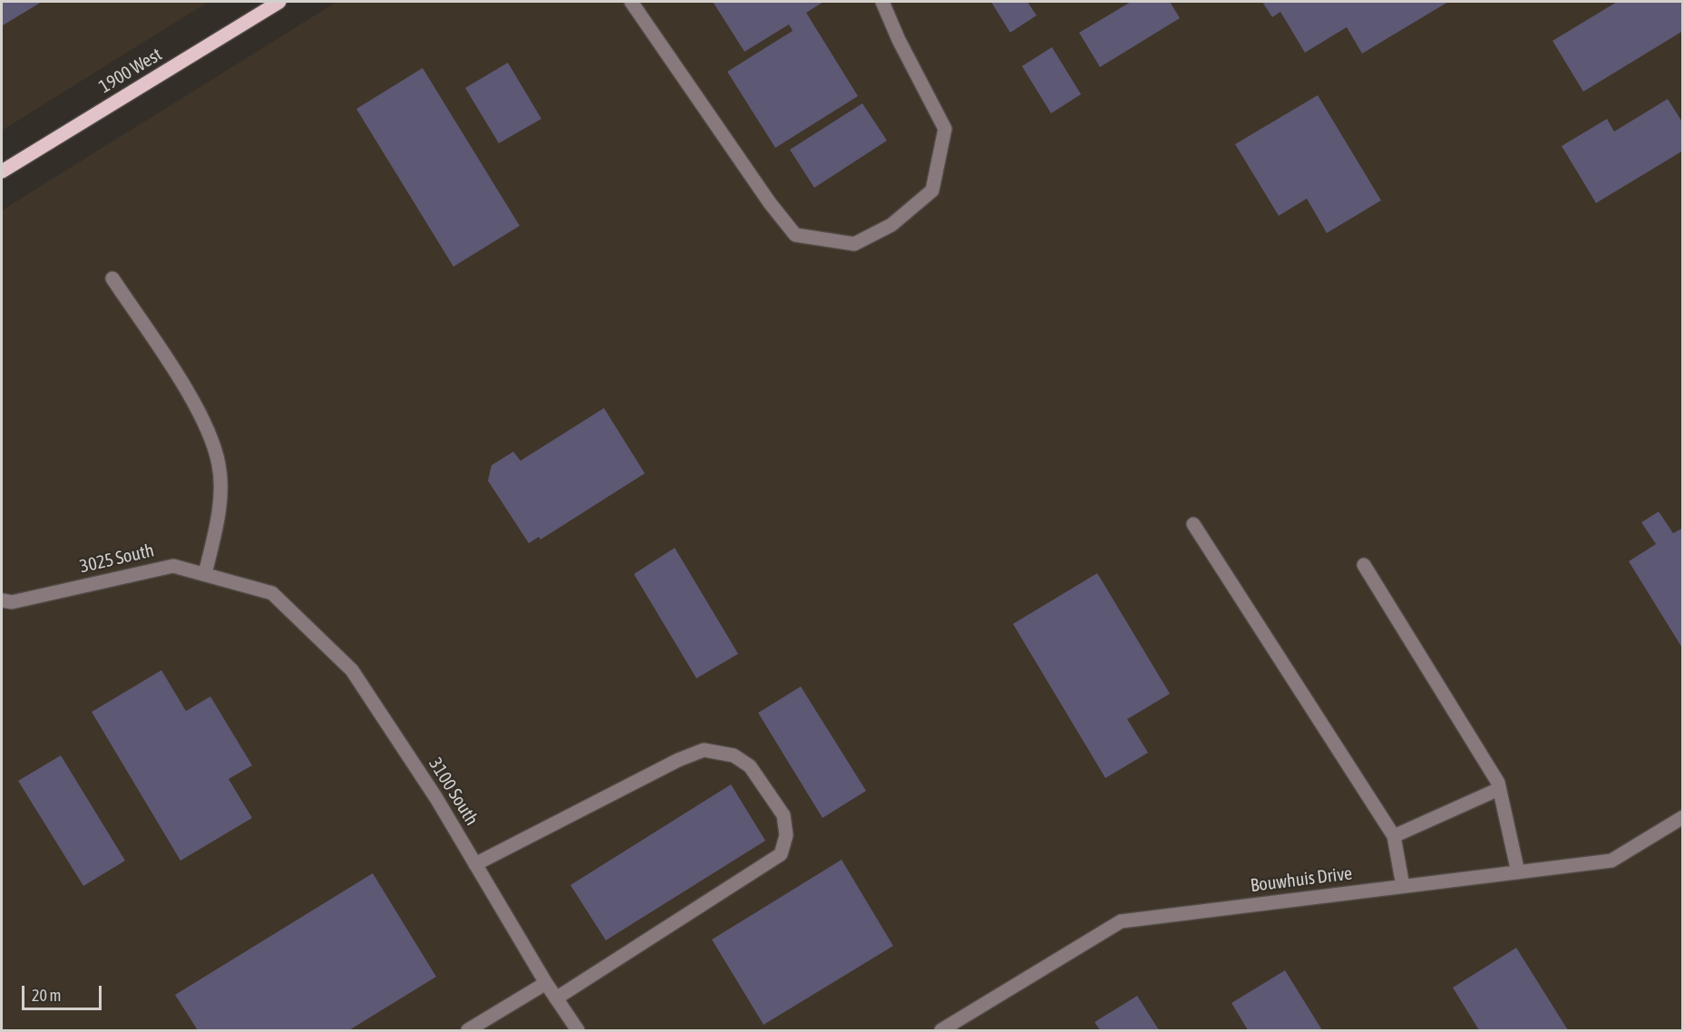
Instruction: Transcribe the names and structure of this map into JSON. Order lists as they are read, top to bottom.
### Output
{
  "streets": {
    "main road": ["1900 West"],
    "street": ["3025 South", "3100 South", "Bouwhuis Drive"]
  },
  "crossings": [
    ["3025 South", "3100 South"]
  ],
  "scale_bar": "20 m"
}
